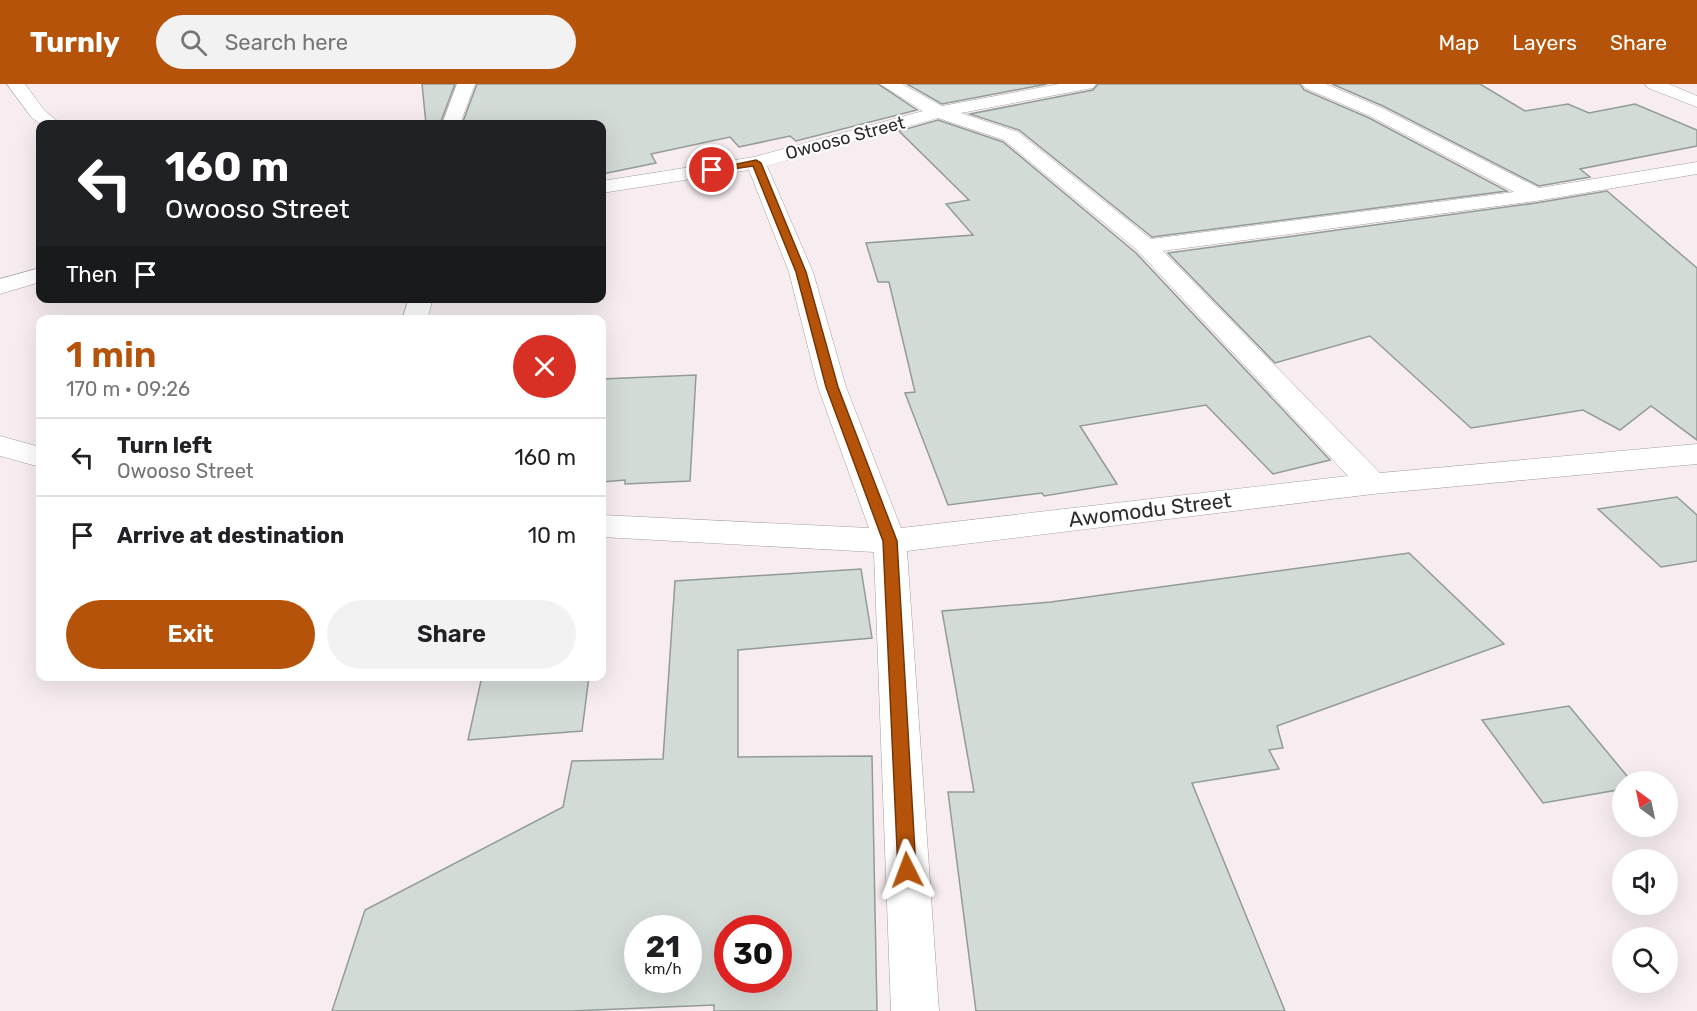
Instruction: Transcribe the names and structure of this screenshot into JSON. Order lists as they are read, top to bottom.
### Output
{
  "streets": {
    "street": ["Owooso Street", "Awomodu Street"]
  },
  "north": "top left",
  "page": {
    "header": "Turnly",
    "search": "Search here",
    "nav": ["Map", "Layers", "Share"],
    "turn": ["160 m", "Owooso Street"],
    "then": "Then",
    "heading": ["1 min", "170 m · 09:26"],
    "list": [
      {
        "name": "Turn left",
        "note": "Owooso Street",
        "value": "160 m"
      },
      {
        "name": "Arrive at destination",
        "value": "10 m"
      }
    ],
    "buttons": ["Exit", "Share"],
    "speed": "21 km/h",
    "limit": "30"
  }
}
